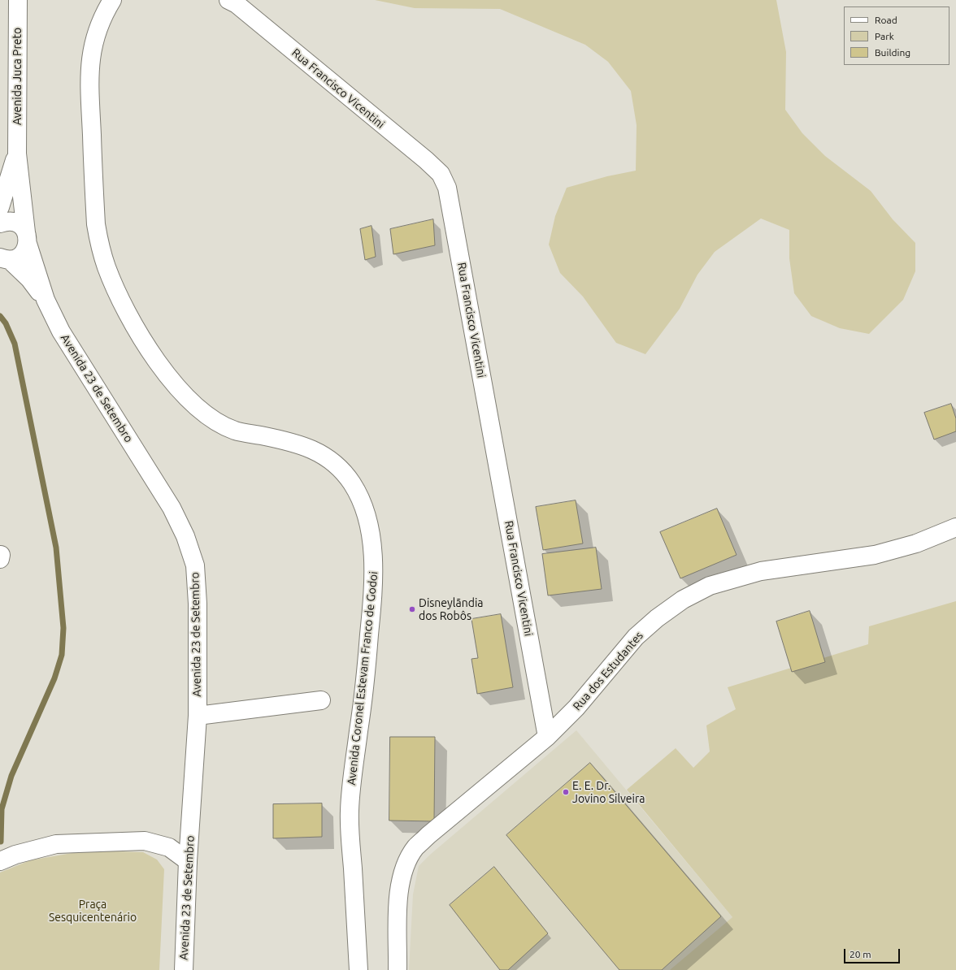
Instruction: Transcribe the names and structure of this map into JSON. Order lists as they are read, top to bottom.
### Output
{
  "streets": {
    "street": [
      "Avenida Juca Preto",
      "Rua Francisco Vicentini",
      "Avenida 23 de Setembro",
      "Rua dos Estudantes",
      "Avenida Coronel Estevam Franco de Godoi"
    ]
  },
  "crossings": [
    ["Avenida Juca Preto", "Avenida 23 de Setembro"],
    ["Rua Francisco Vicentini", "Rua dos Estudantes"]
  ],
  "parks": ["Praça Sesquicentenário"],
  "places": ["Disneylãndia dos Robôs", "E. E. Dr. Jovino Silveira"],
  "legend": ["Road", "Park", "Building"],
  "scale_bar": "20 m"
}
